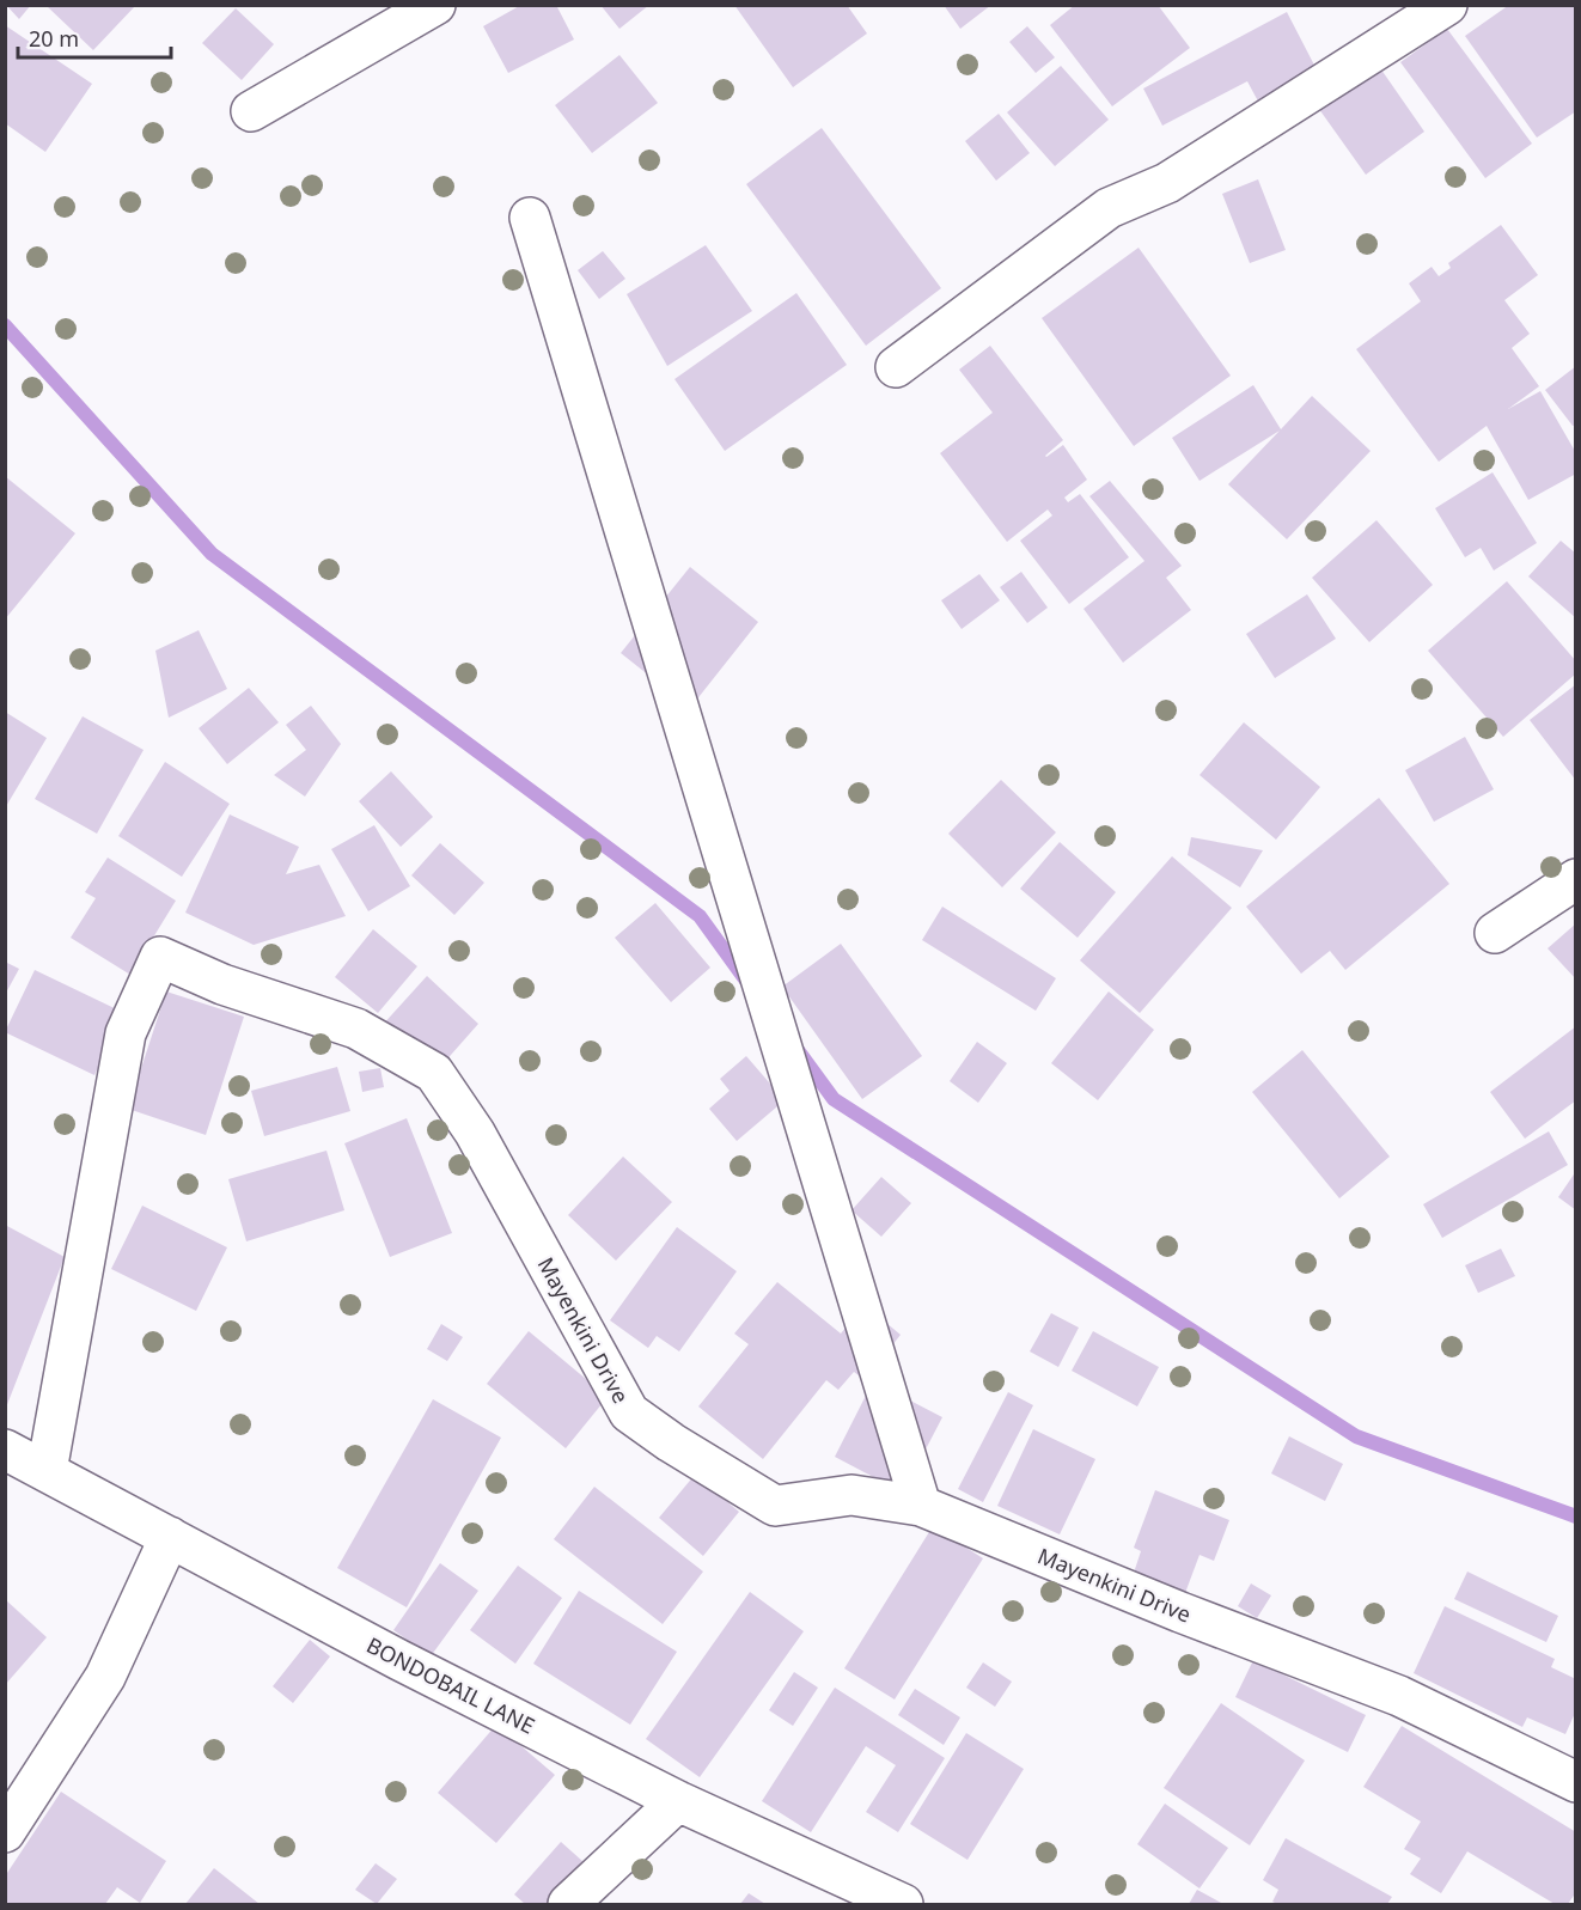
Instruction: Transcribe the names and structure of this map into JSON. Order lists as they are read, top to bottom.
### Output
{
  "streets": {
    "street": ["Mayenkini Drive", "BONDOBAIL LANE"]
  },
  "crossings": [
    ["Mayenkini Drive", "BONDOBAIL LANE"]
  ],
  "scale_bar": "20 m"
}
